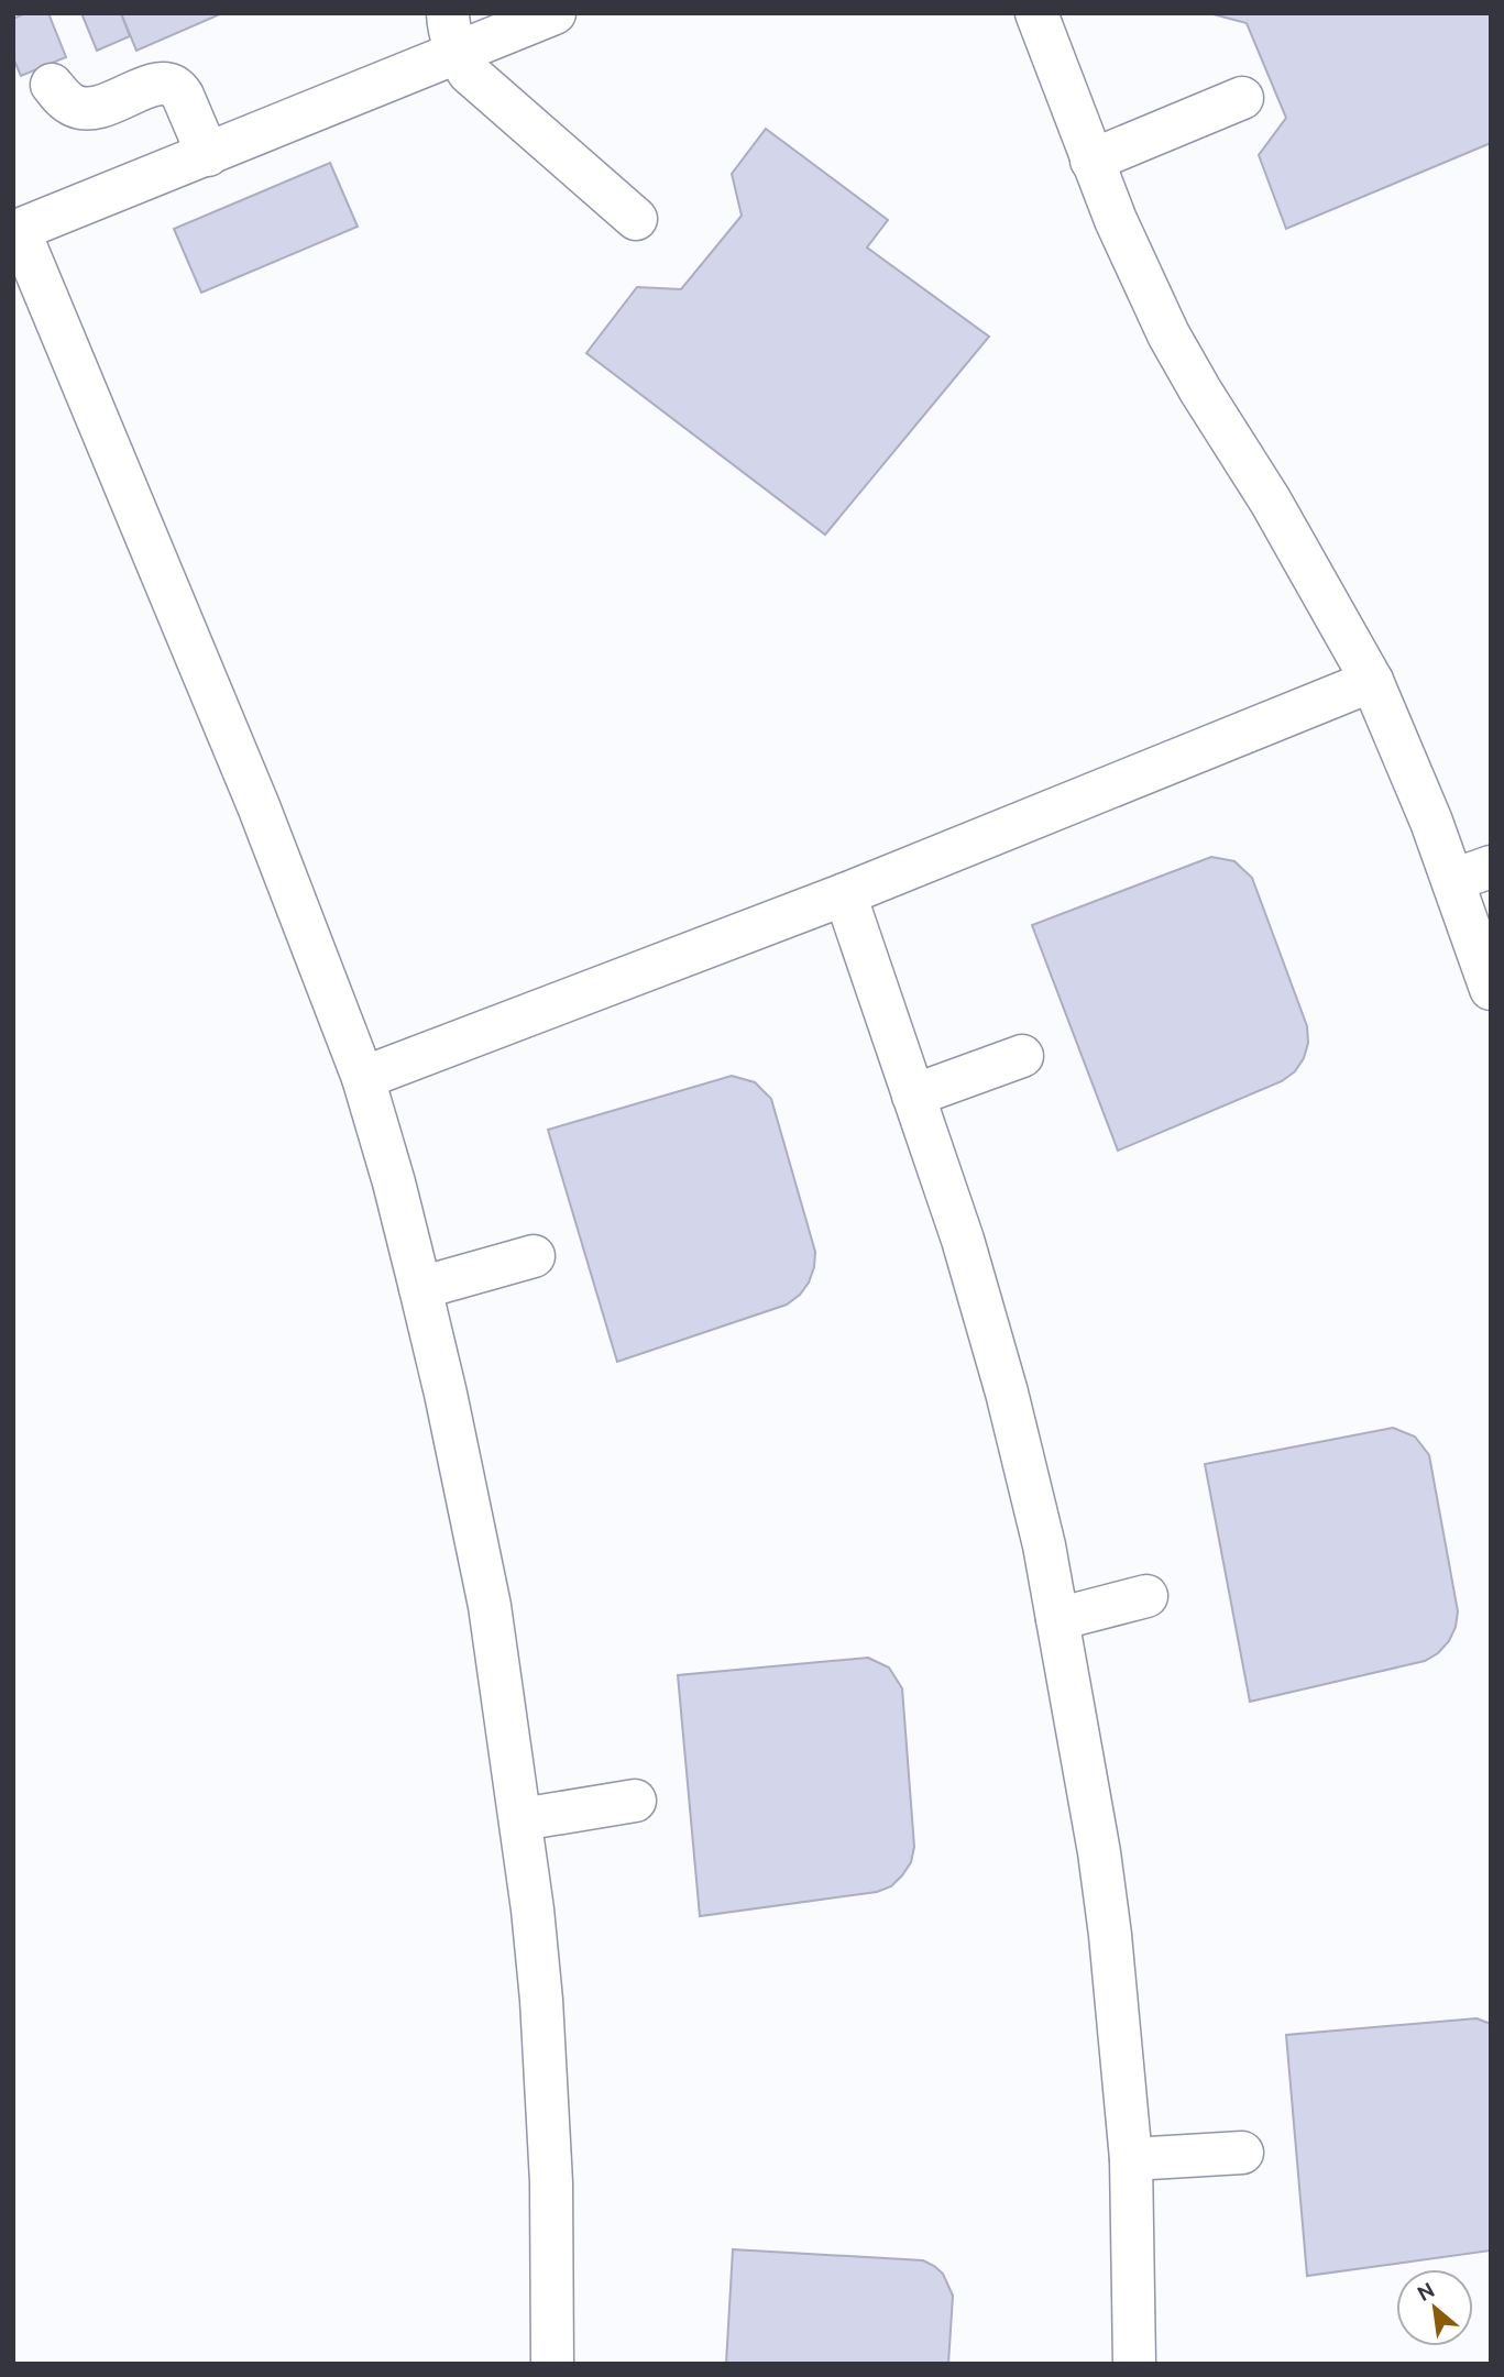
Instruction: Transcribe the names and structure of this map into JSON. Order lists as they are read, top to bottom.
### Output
{
  "north": "top left"
}
